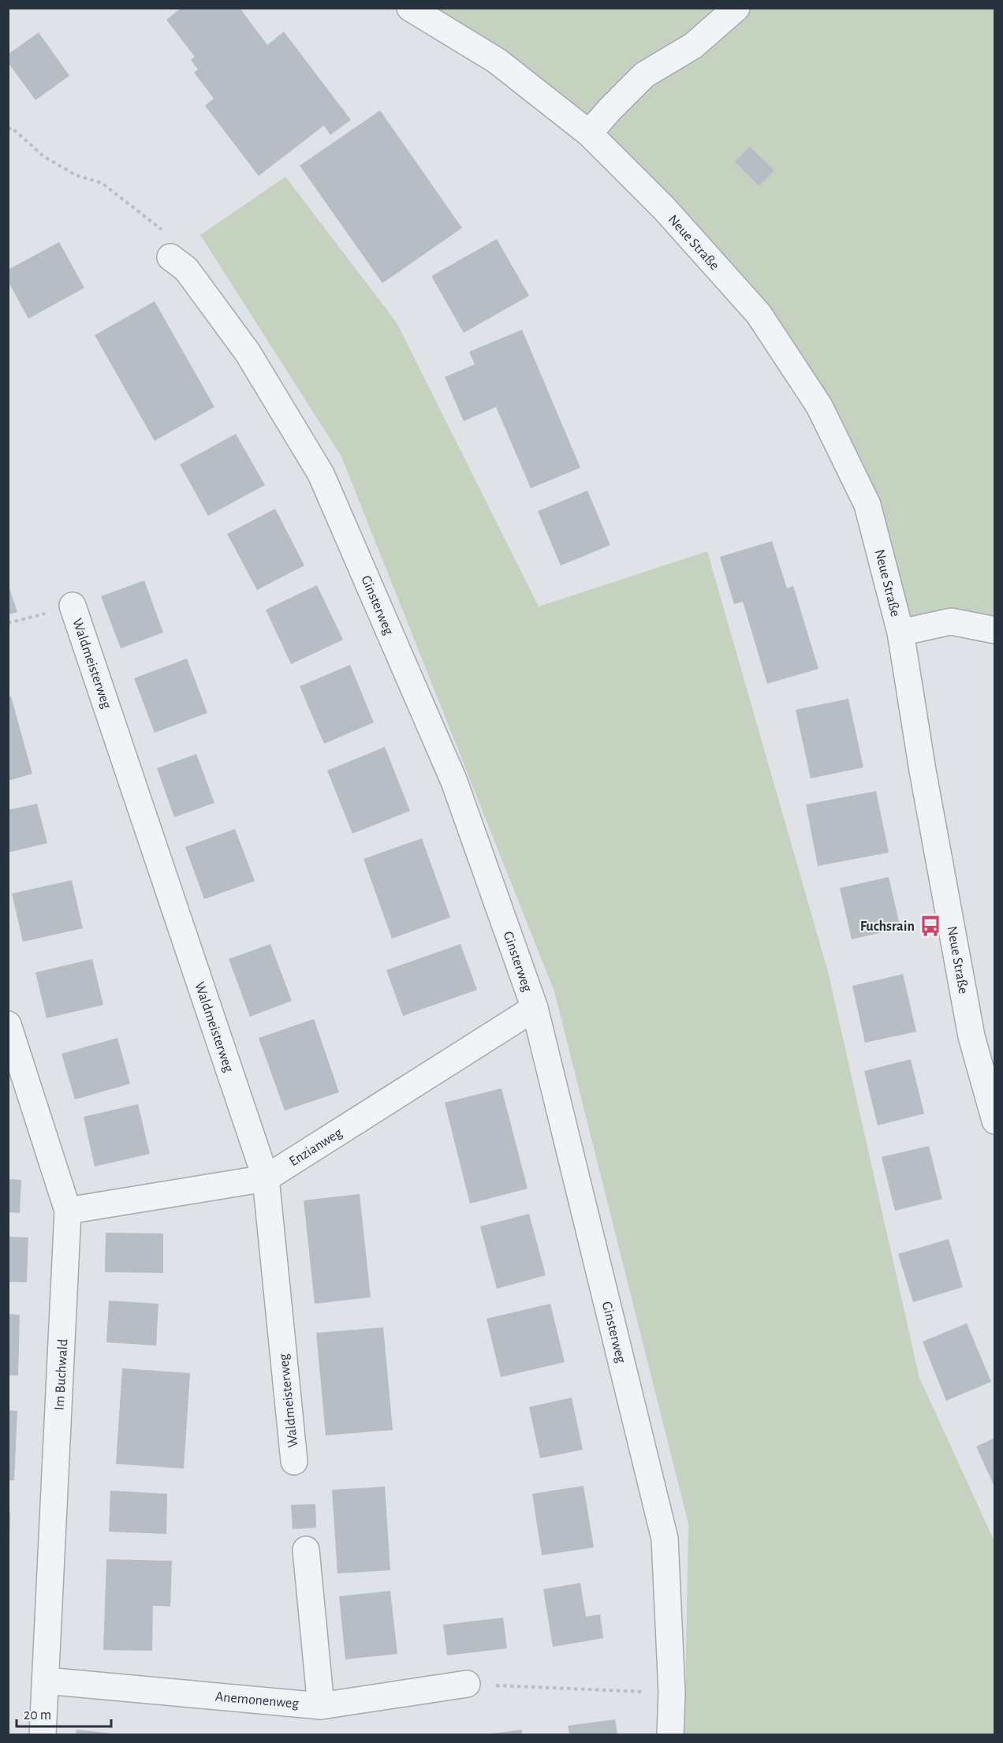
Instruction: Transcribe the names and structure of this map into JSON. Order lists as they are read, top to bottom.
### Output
{
  "streets": {
    "street": [
      "Neue Straße",
      "Ginsterweg",
      "Waldmeisterweg",
      "Enzianweg",
      "Im Buchwald",
      "Anemonenweg"
    ]
  },
  "crossings": [
    ["Ginsterweg", "Enzianweg"],
    ["Waldmeisterweg", "Enzianweg"],
    ["Enzianweg", "Im Buchwald"],
    ["Im Buchwald", "Anemonenweg"]
  ],
  "places": {
    "bus stop": ["Fuchsrain"]
  },
  "scale_bar": "20 m"
}
